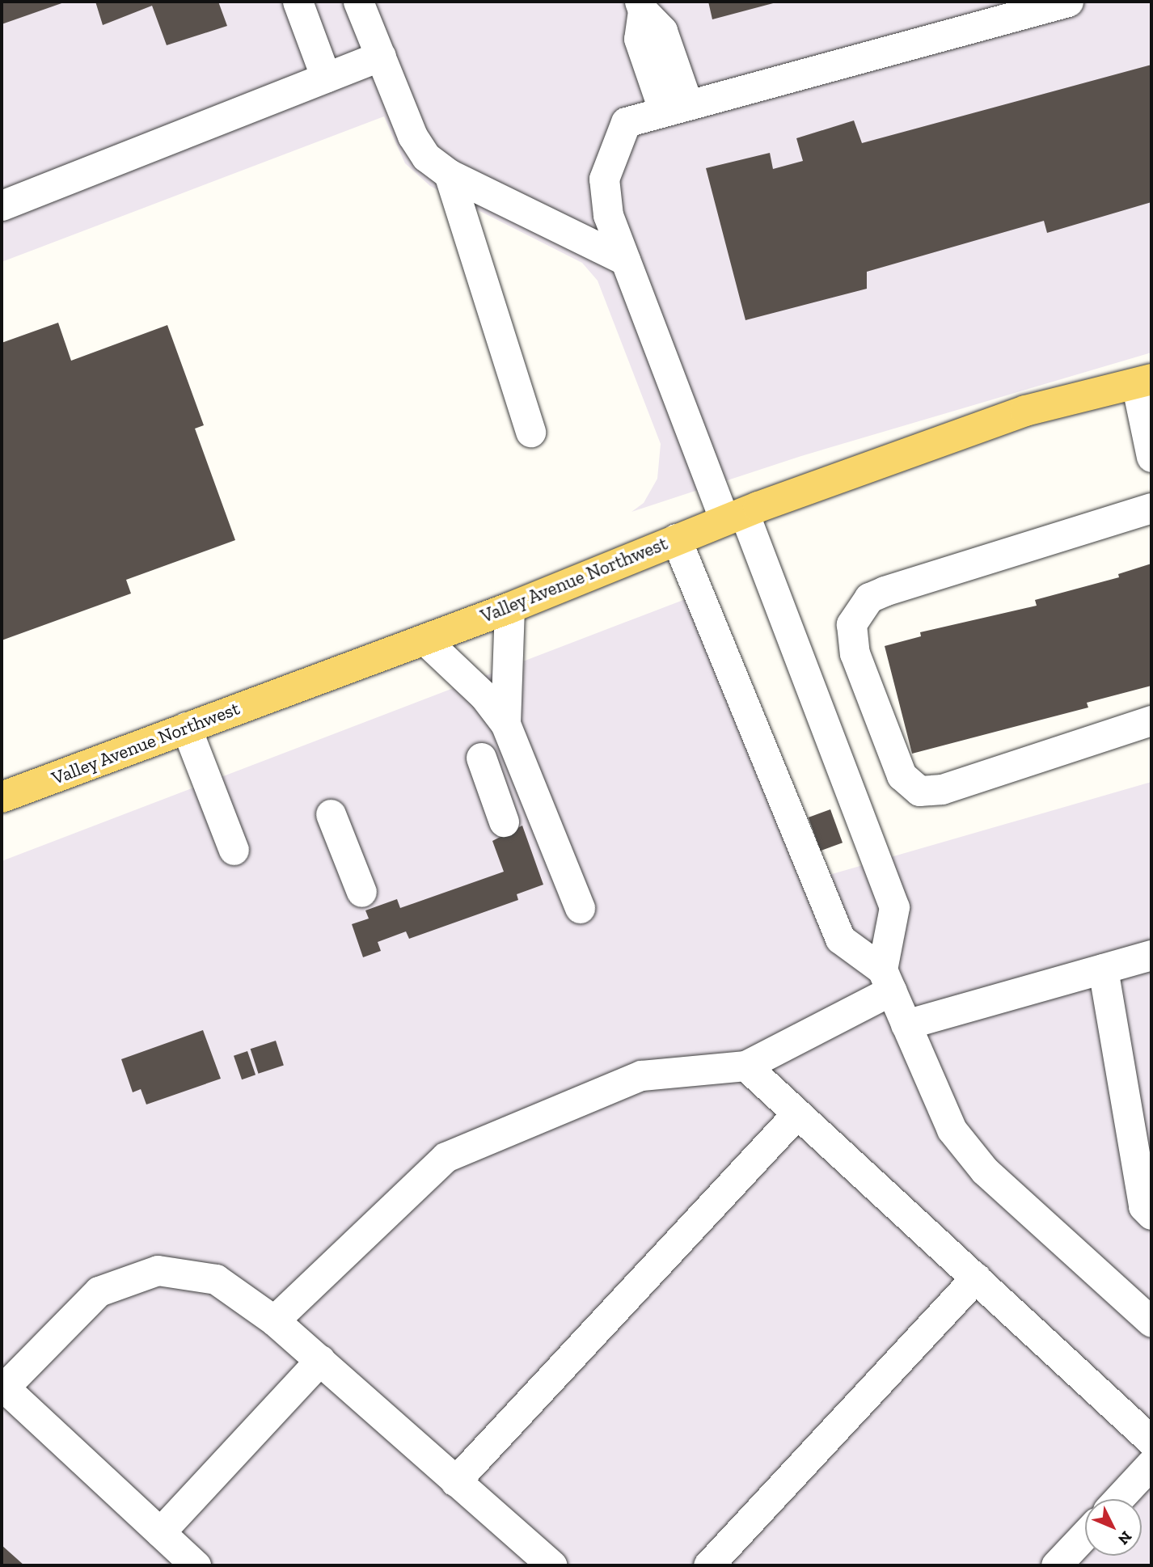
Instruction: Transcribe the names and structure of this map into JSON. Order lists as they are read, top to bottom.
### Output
{
  "streets": {
    "main road": ["Valley Avenue Northwest"]
  },
  "north": "bottom right"
}
